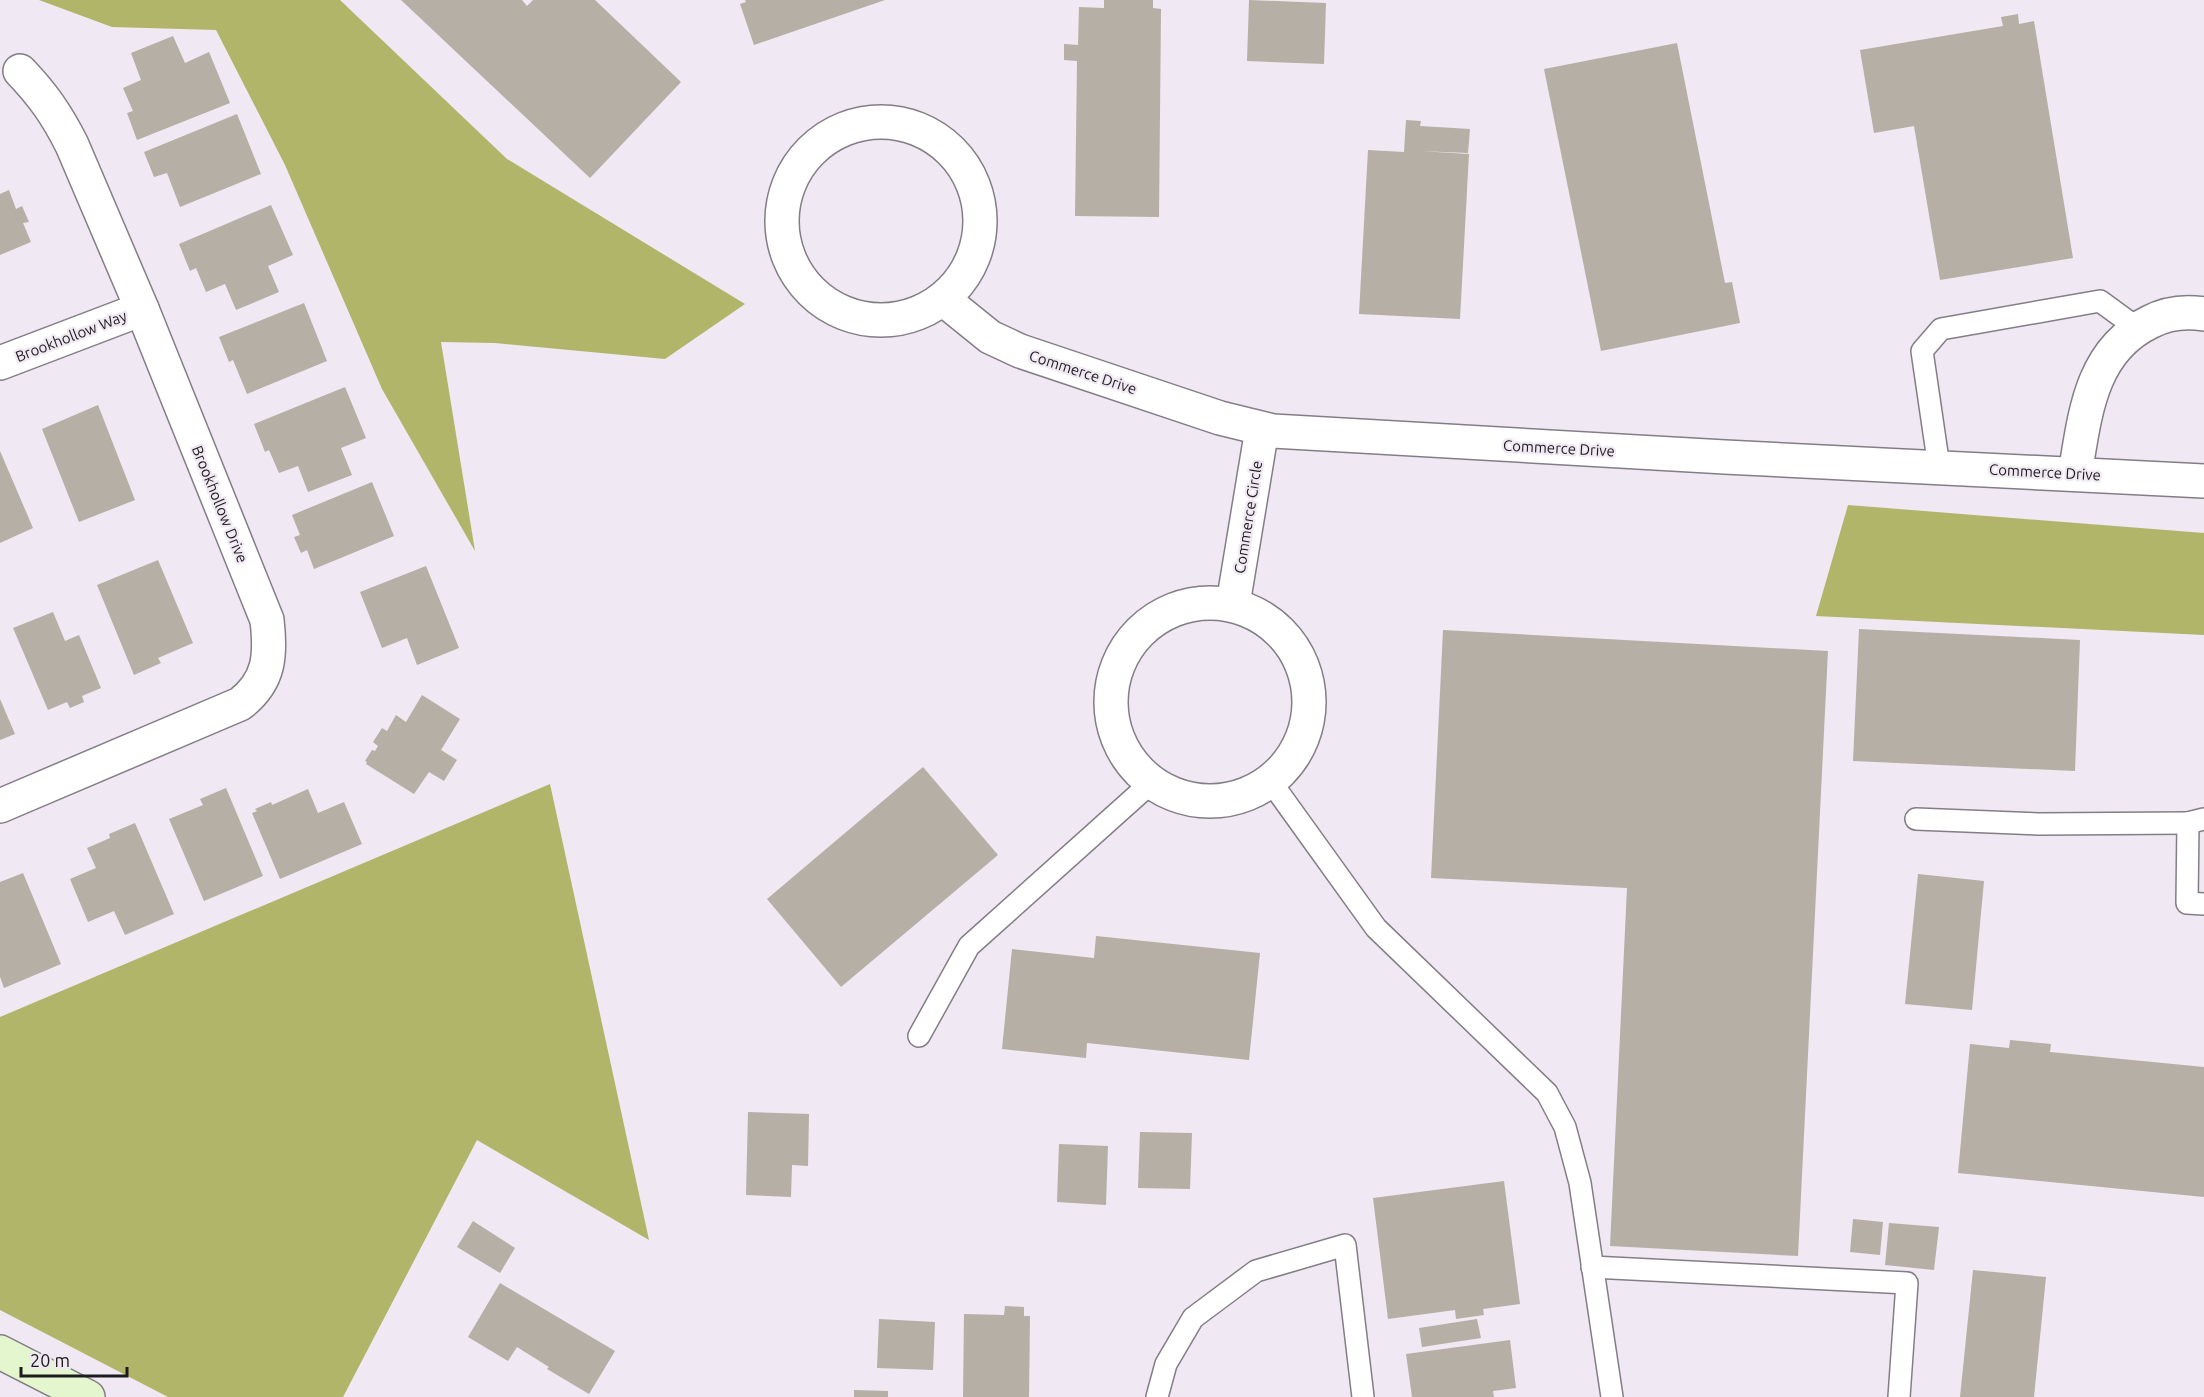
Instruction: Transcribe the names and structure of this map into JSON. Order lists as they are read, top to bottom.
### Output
{
  "streets": {
    "street": [
      "Brookhollow Way",
      "Commerce Drive",
      "Brookhollow Drive",
      "Commerce Circle"
    ]
  },
  "crossings": [
    ["Brookhollow Way", "Brookhollow Drive"],
    ["Commerce Drive", "Commerce Circle"]
  ],
  "scale_bar": "20 m"
}
